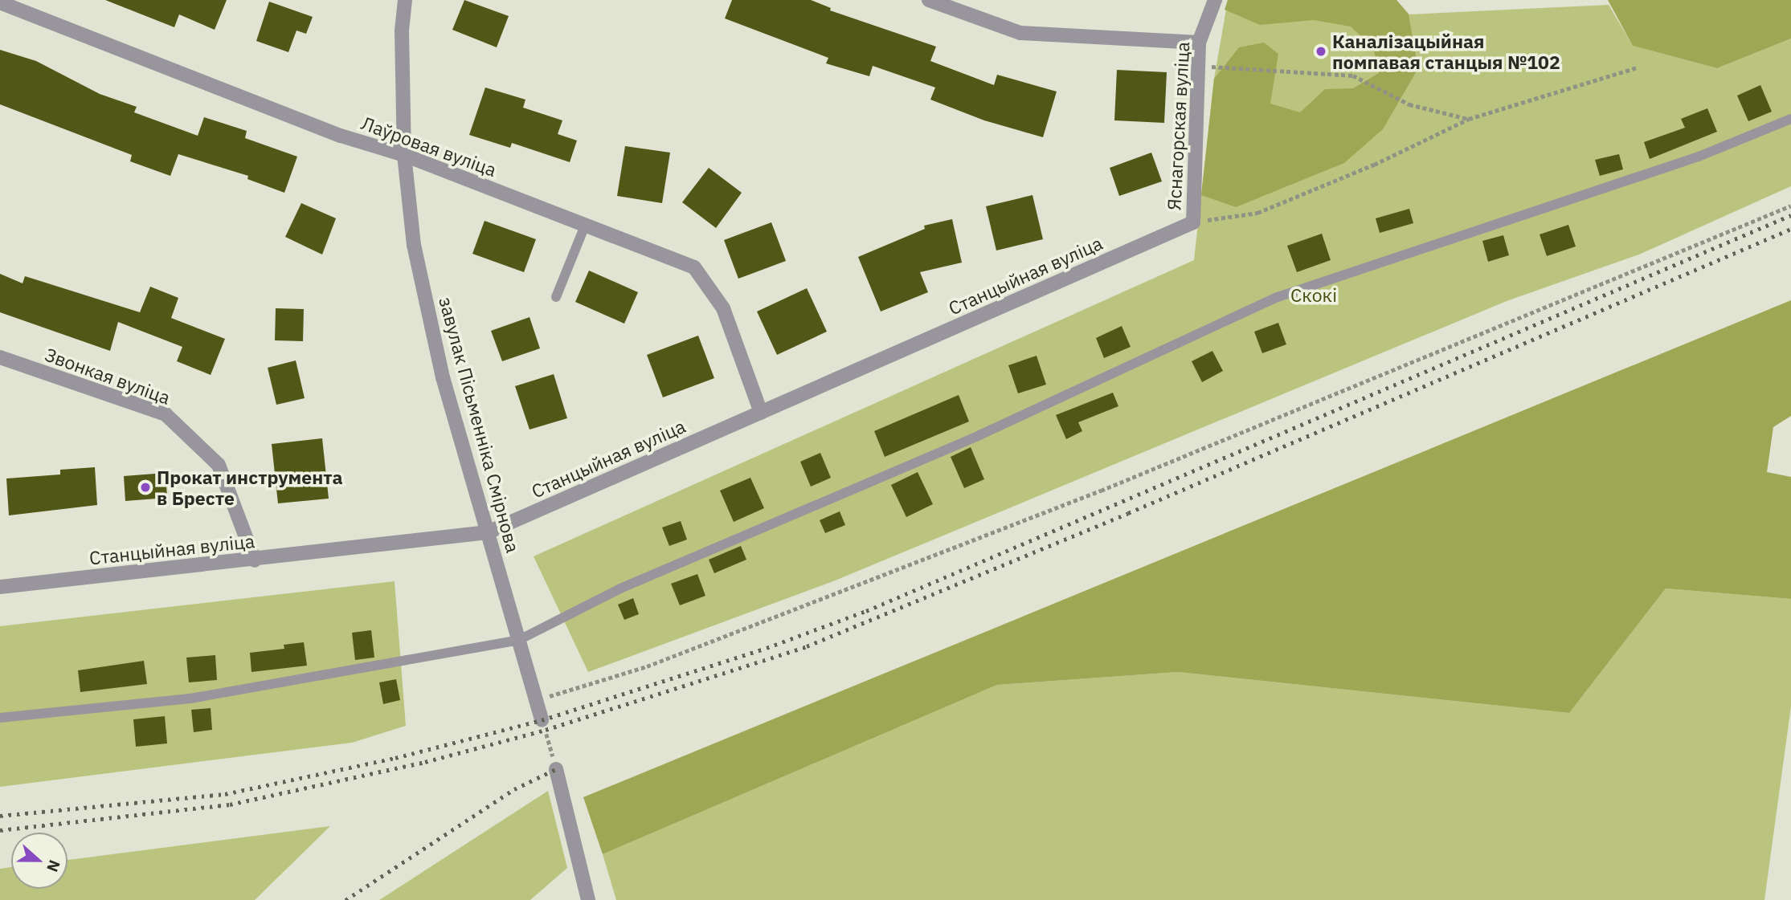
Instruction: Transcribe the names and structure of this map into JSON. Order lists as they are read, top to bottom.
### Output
{
  "streets": {
    "street": [
      "Яснагорская вуліца",
      "Лаўровая вуліца",
      "Станцыйная вуліца",
      "Звонкая вуліца",
      "завулак Пісьменніка Смірнова"
    ]
  },
  "crossings": [
    ["Яснагорская вуліца", "Станцыйная вуліца"],
    ["Лаўровая вуліца", "Станцыйная вуліца"],
    ["Лаўровая вуліца", "завулак Пісьменніка Смірнова"],
    ["Станцыйная вуліца", "Звонкая вуліца"],
    ["Станцыйная вуліца", "завулак Пісьменніка Смірнова"]
  ],
  "parks": ["Скокі"],
  "places": ["Каналізацыйная помпавая станцыя №102", "Прокат инструмента в Бресте"],
  "north": "right"
}
